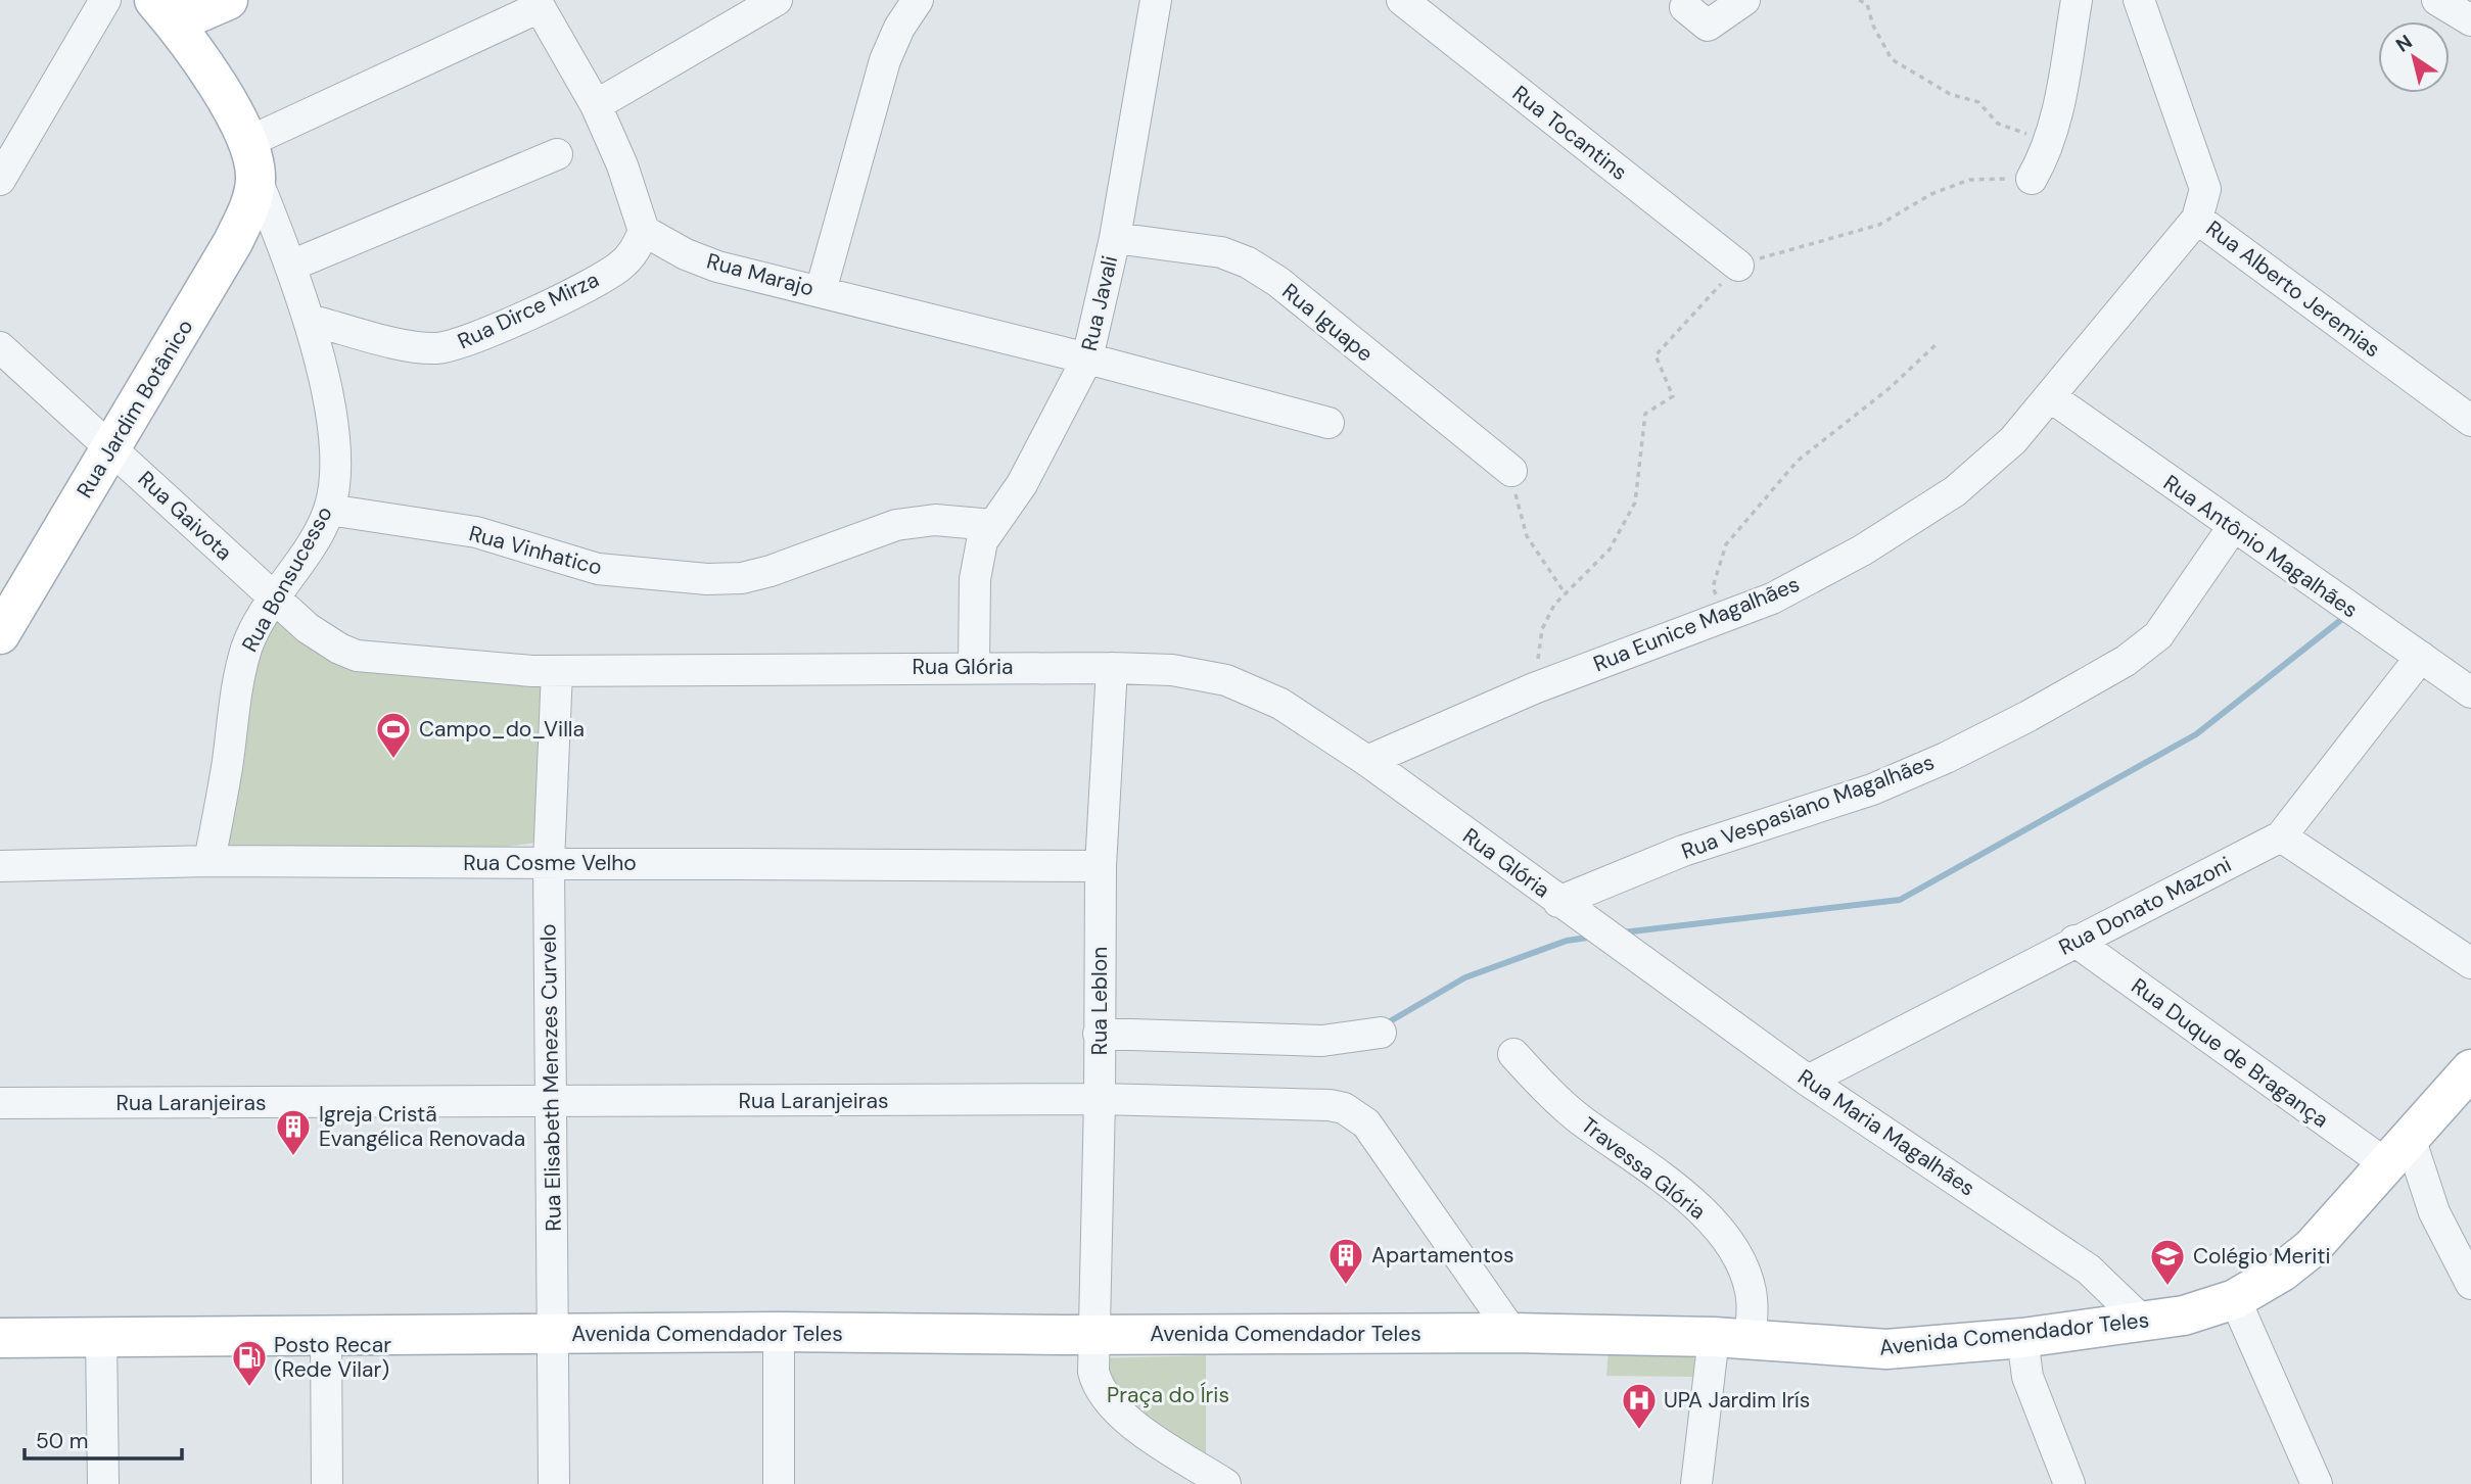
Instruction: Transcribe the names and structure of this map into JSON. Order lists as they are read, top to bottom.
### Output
{
  "streets": {
    "main road": ["Rua Jardim Botânico", "Avenida Comendador Teles"],
    "street": [
      "Rua Tocantins",
      "Rua Marajo",
      "Rua Alberto Jeremias",
      "Rua Javali",
      "Rua Dirce Mirza",
      "Rua Iguape",
      "Rua Gaivota",
      "Rua Antônio Magalhães",
      "Rua Vinhatico",
      "Rua Bonsucesso",
      "Rua Eunice Magalhães",
      "Rua Glória",
      "Rua Vespasiano Magalhães",
      "Rua Cosme Velho",
      "Rua Donato Mazoni",
      "Rua Leblon",
      "Rua Duque de Bragança",
      "Rua Elisabeth Menezes Curvelo",
      "Rua Laranjeiras",
      "Rua Maria Magalhães",
      "Travessa Glória"
    ]
  },
  "crossings": [
    ["Rua Marajo", "Rua Javali"],
    ["Rua Marajo", "Rua Dirce Mirza"],
    ["Rua Alberto Jeremias", "Rua Eunice Magalhães"],
    ["Rua Javali", "Rua Iguape"],
    ["Rua Javali", "Rua Vinhatico"],
    ["Rua Javali", "Rua Glória"],
    ["Rua Dirce Mirza", "Rua Bonsucesso"],
    ["Rua Jardim Botânico", "Rua Gaivota"],
    ["Rua Jardim Botânico", "Rua Bonsucesso"],
    ["Rua Gaivota", "Rua Bonsucesso"],
    ["Rua Gaivota", "Rua Glória"],
    ["Rua Antônio Magalhães", "Rua Eunice Magalhães"],
    ["Rua Antônio Magalhães", "Rua Vespasiano Magalhães"],
    ["Rua Antônio Magalhães", "Rua Donato Mazoni"],
    ["Rua Vinhatico", "Rua Bonsucesso"],
    ["Rua Bonsucesso", "Rua Glória"],
    ["Rua Bonsucesso", "Rua Cosme Velho"],
    ["Rua Eunice Magalhães", "Rua Glória"],
    ["Rua Glória", "Rua Vespasiano Magalhães"],
    ["Rua Glória", "Rua Leblon"],
    ["Rua Glória", "Rua Elisabeth Menezes Curvelo"],
    ["Rua Glória", "Rua Maria Magalhães"],
    ["Rua Cosme Velho", "Rua Leblon"],
    ["Rua Cosme Velho", "Rua Elisabeth Menezes Curvelo"],
    ["Rua Donato Mazoni", "Rua Duque de Bragança"],
    ["Rua Donato Mazoni", "Rua Maria Magalhães"],
    ["Rua Leblon", "Rua Laranjeiras"],
    ["Rua Leblon", "Avenida Comendador Teles"],
    ["Rua Duque de Bragança", "Avenida Comendador Teles"],
    ["Rua Elisabeth Menezes Curvelo", "Rua Laranjeiras"],
    ["Rua Elisabeth Menezes Curvelo", "Avenida Comendador Teles"],
    ["Rua Laranjeiras", "Avenida Comendador Teles"],
    ["Rua Maria Magalhães", "Avenida Comendador Teles"],
    ["Travessa Glória", "Avenida Comendador Teles"]
  ],
  "parks": ["Praça do Íris"],
  "places": {
    "sports": ["Campo_do_Villa"],
    "building": ["Igreja Cristã Evangélica Renovada", "Apartamentos"],
    "school or university": ["Colégio Meriti"],
    "fuel station": ["Posto Recar (Rede Vilar)"],
    "hospital": ["UPA Jardim Irís"]
  },
  "scale_bar": "50 m",
  "north": "top left"
}
